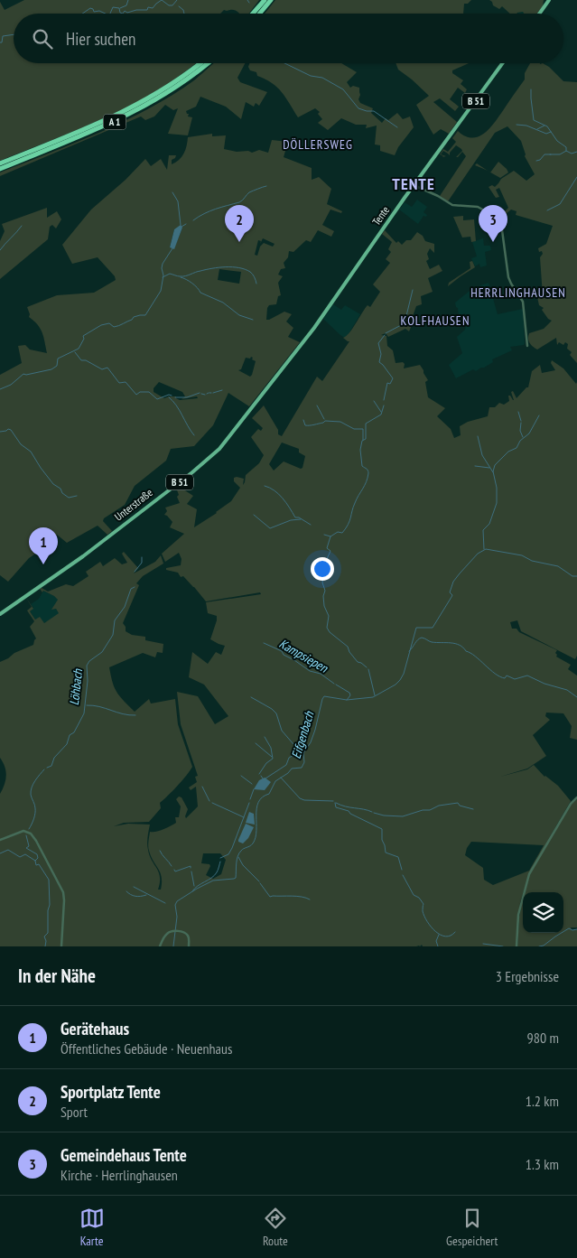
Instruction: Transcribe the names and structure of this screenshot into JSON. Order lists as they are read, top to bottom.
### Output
{
  "streets": {
    "highway": ["A 1"],
    "main road": ["B 51", "Tente", "Unterstraße"]
  },
  "crossings": [
    ["Tente", "Unterstraße"]
  ],
  "districts": [
    "DÖLLERSWEG",
    "TENTE",
    "HERRLINGHAUSEN",
    "KOLFHAUSEN"
  ],
  "water": ["Kampsiepen", "Löhbach", "Eifgenbach"],
  "page": {
    "search": "Hier suchen",
    "pins": ["2", "3", "1"],
    "heading": ["In der Nähe", "3 Ergebnisse"],
    "list": [
      {
        "mark": "1",
        "name": "Gerätehaus",
        "note": "Öffentliches Gebäude · Neuenhaus",
        "value": "980 m"
      },
      {
        "mark": "2",
        "name": "Sportplatz Tente",
        "note": "Sport",
        "value": "1.2 km"
      },
      {
        "mark": "3",
        "name": "Gemeindehaus Tente",
        "note": "Kirche · Herrlinghausen",
        "value": "1.3 km"
      }
    ],
    "nav": ["Karte", "Route", "Gespeichert"]
  }
}
